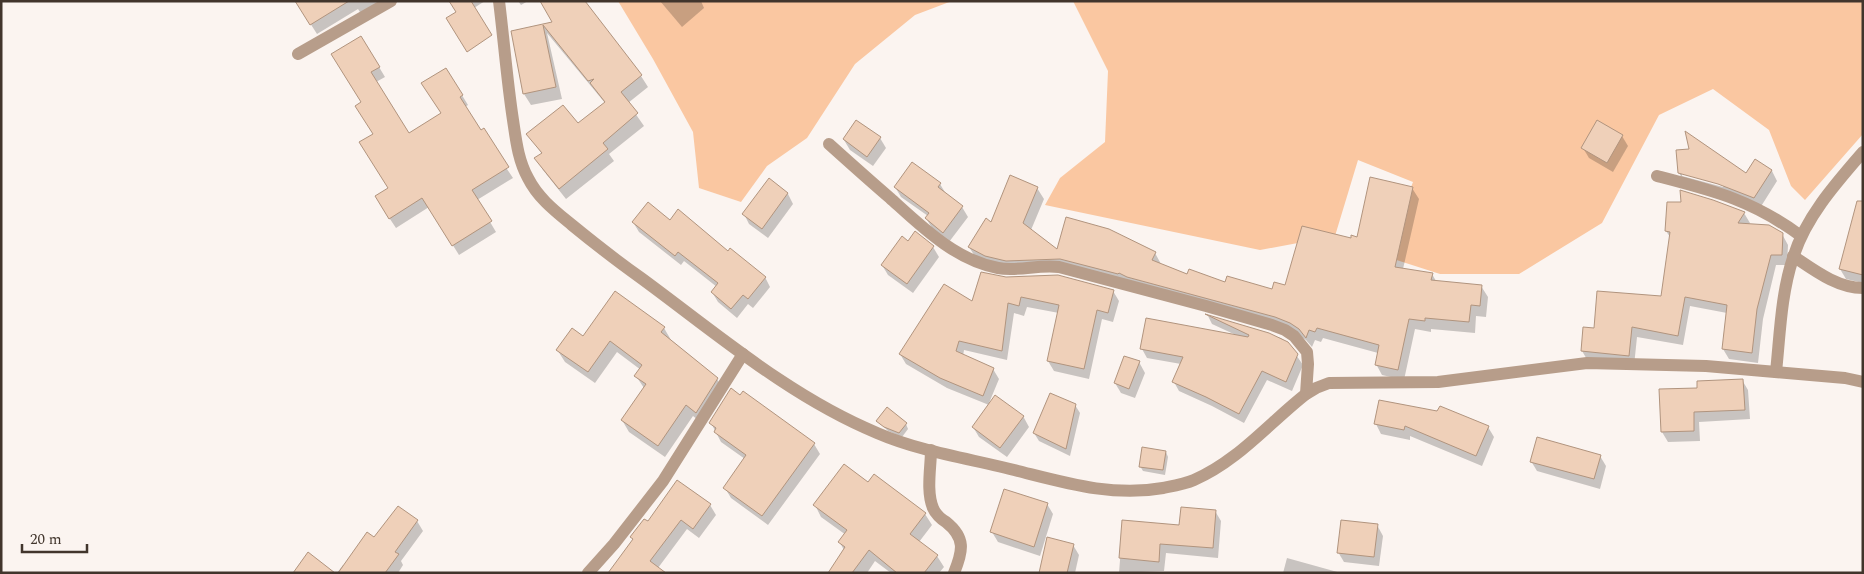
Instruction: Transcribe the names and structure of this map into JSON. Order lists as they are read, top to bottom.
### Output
{
  "scale_bar": "20 m"
}
